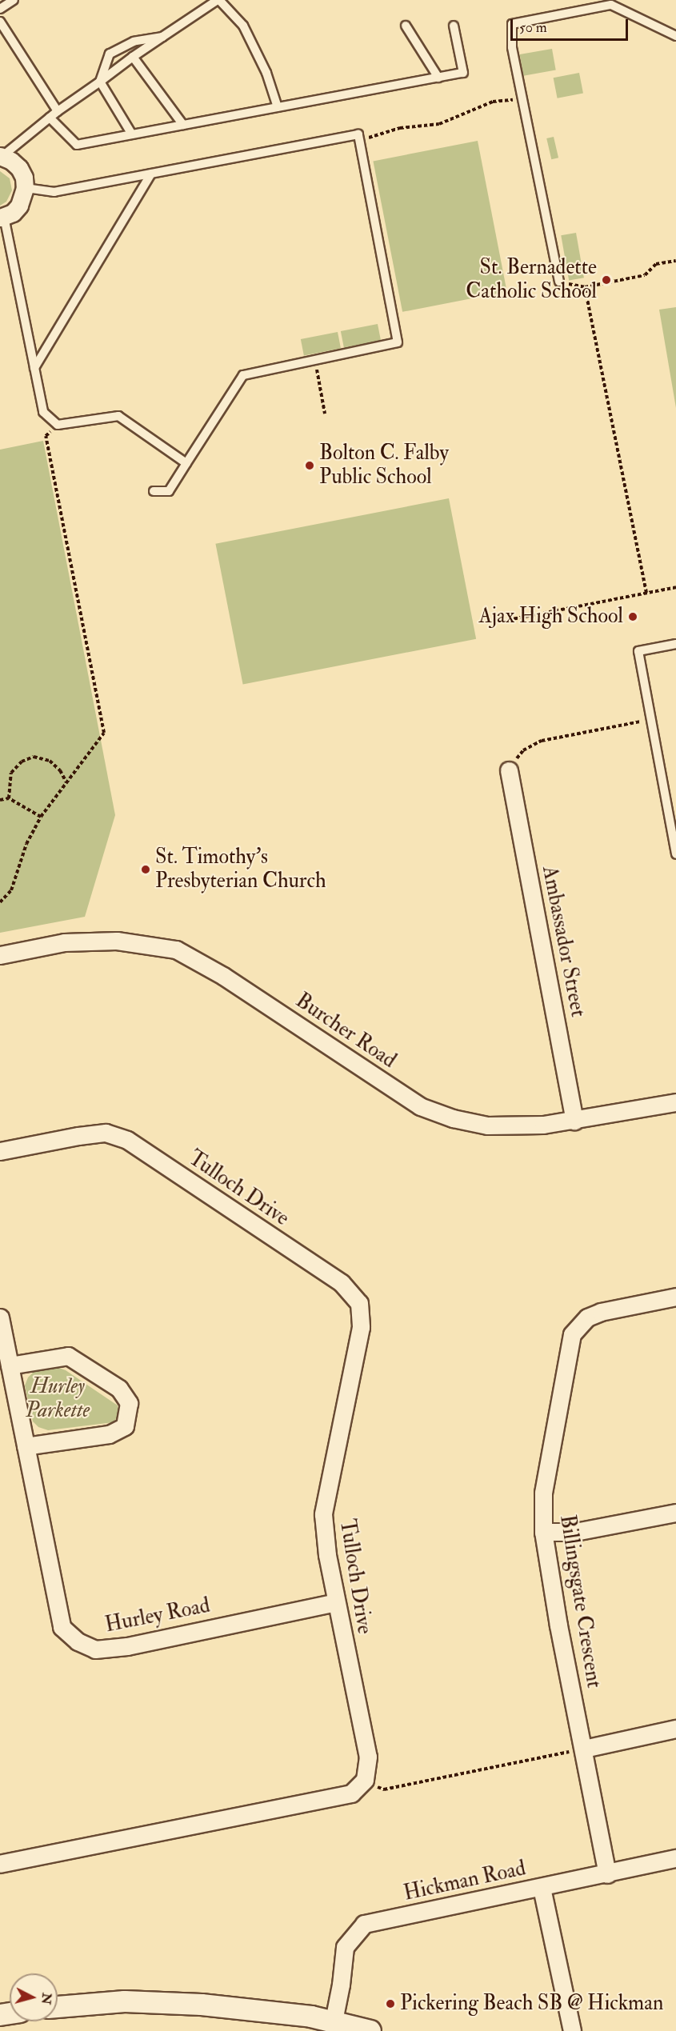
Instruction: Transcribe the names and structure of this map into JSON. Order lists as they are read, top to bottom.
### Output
{
  "streets": {
    "street": [
      "Ambassador Street",
      "Burcher Road",
      "Tulloch Drive",
      "Billingsgate Crescent",
      "Hurley Road",
      "Hickman Road"
    ]
  },
  "crossings": [
    ["Ambassador Street", "Burcher Road"],
    ["Tulloch Drive", "Hurley Road"],
    ["Billingsgate Crescent", "Hickman Road"]
  ],
  "parks": ["Hurley Parkette"],
  "places": [
    "St. Bernadette Catholic School",
    "Bolton C. Falby Public School",
    "Ajax High School",
    "St. Timothy's Presbyterian Church",
    "Pickering Beach SB @ Hickman"
  ],
  "scale_bar": "50 m",
  "north": "right"
}
